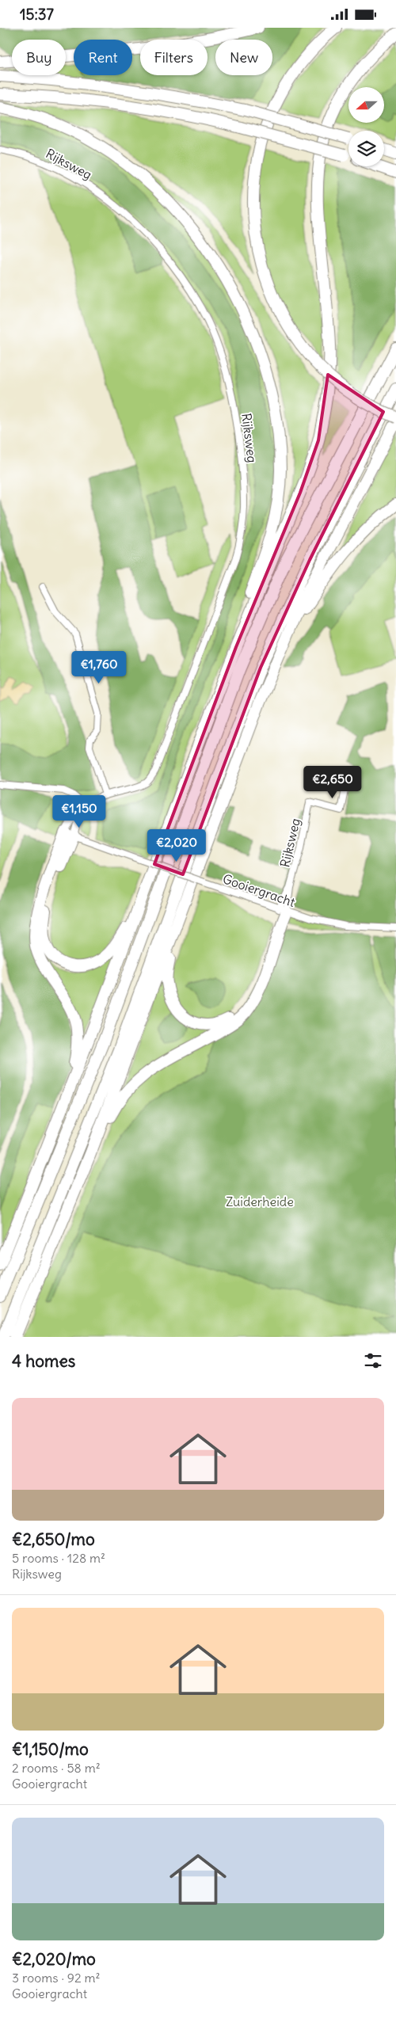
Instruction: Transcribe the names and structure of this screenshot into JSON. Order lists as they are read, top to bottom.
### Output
{
  "streets": {
    "street": ["Rijksweg", "Gooiergracht"]
  },
  "crossings": [
    ["Rijksweg", "Gooiergracht"]
  ],
  "parks": ["Zuiderheide"],
  "north": "left",
  "page": {
    "status": "15:37",
    "chip": [
      "Buy",
      "Rent",
      "Filters",
      "New"
    ],
    "price": [
      "€1,760",
      "€2,650",
      "€1,150",
      "€2,020"
    ],
    "heading": "4 homes",
    "list": [
      {
        "name": "€2,650/mo",
        "note": "5 rooms · 128 m² · Rijksweg"
      },
      {
        "name": "€1,150/mo",
        "note": "2 rooms · 58 m² · Gooiergracht"
      },
      {
        "name": "€2,020/mo",
        "note": "3 rooms · 92 m² · Gooiergracht"
      }
    ]
  }
}
